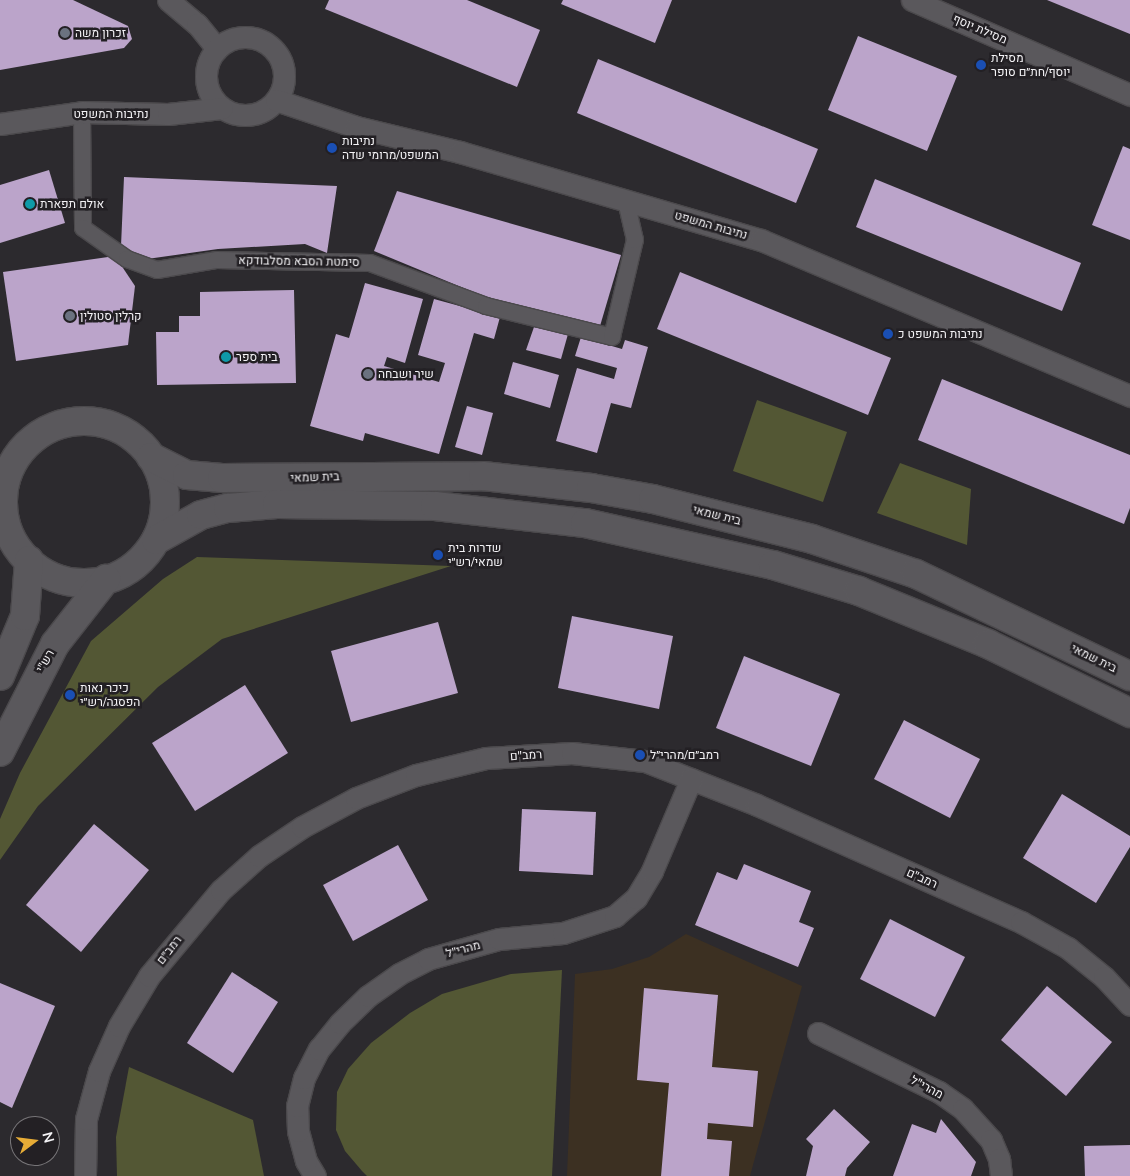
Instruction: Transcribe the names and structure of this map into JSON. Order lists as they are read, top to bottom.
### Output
{
  "streets": {
    "street": [
      "מסילת יוסף",
      "נתיבות המשפט",
      "סימטת הסבא מסלבודקא",
      "בית שמאי",
      "רש\"י",
      "רמב\"ם",
      "מהרי\"ל"
    ]
  },
  "crossings": [
    ["נתיבות המשפט", "סימטת הסבא מסלבודקא"],
    ["רמב\"ם", "מהרי\"ל"]
  ],
  "places": [
    "זכרון משה",
    "מסילת יוסף/חת״ם סופר",
    "נתיבות המשפט/מרומי שדה",
    "אולם תפארת",
    "קרלין סטולין",
    "נתיבות המשפט כ",
    "בית ספר",
    "שיר ושבחה",
    "שדרות בית שמאי/רש״י",
    "כיכר נאות הפסגה/רש״י",
    "רמב״ם/מהרי״ל"
  ],
  "north": "right"
}
